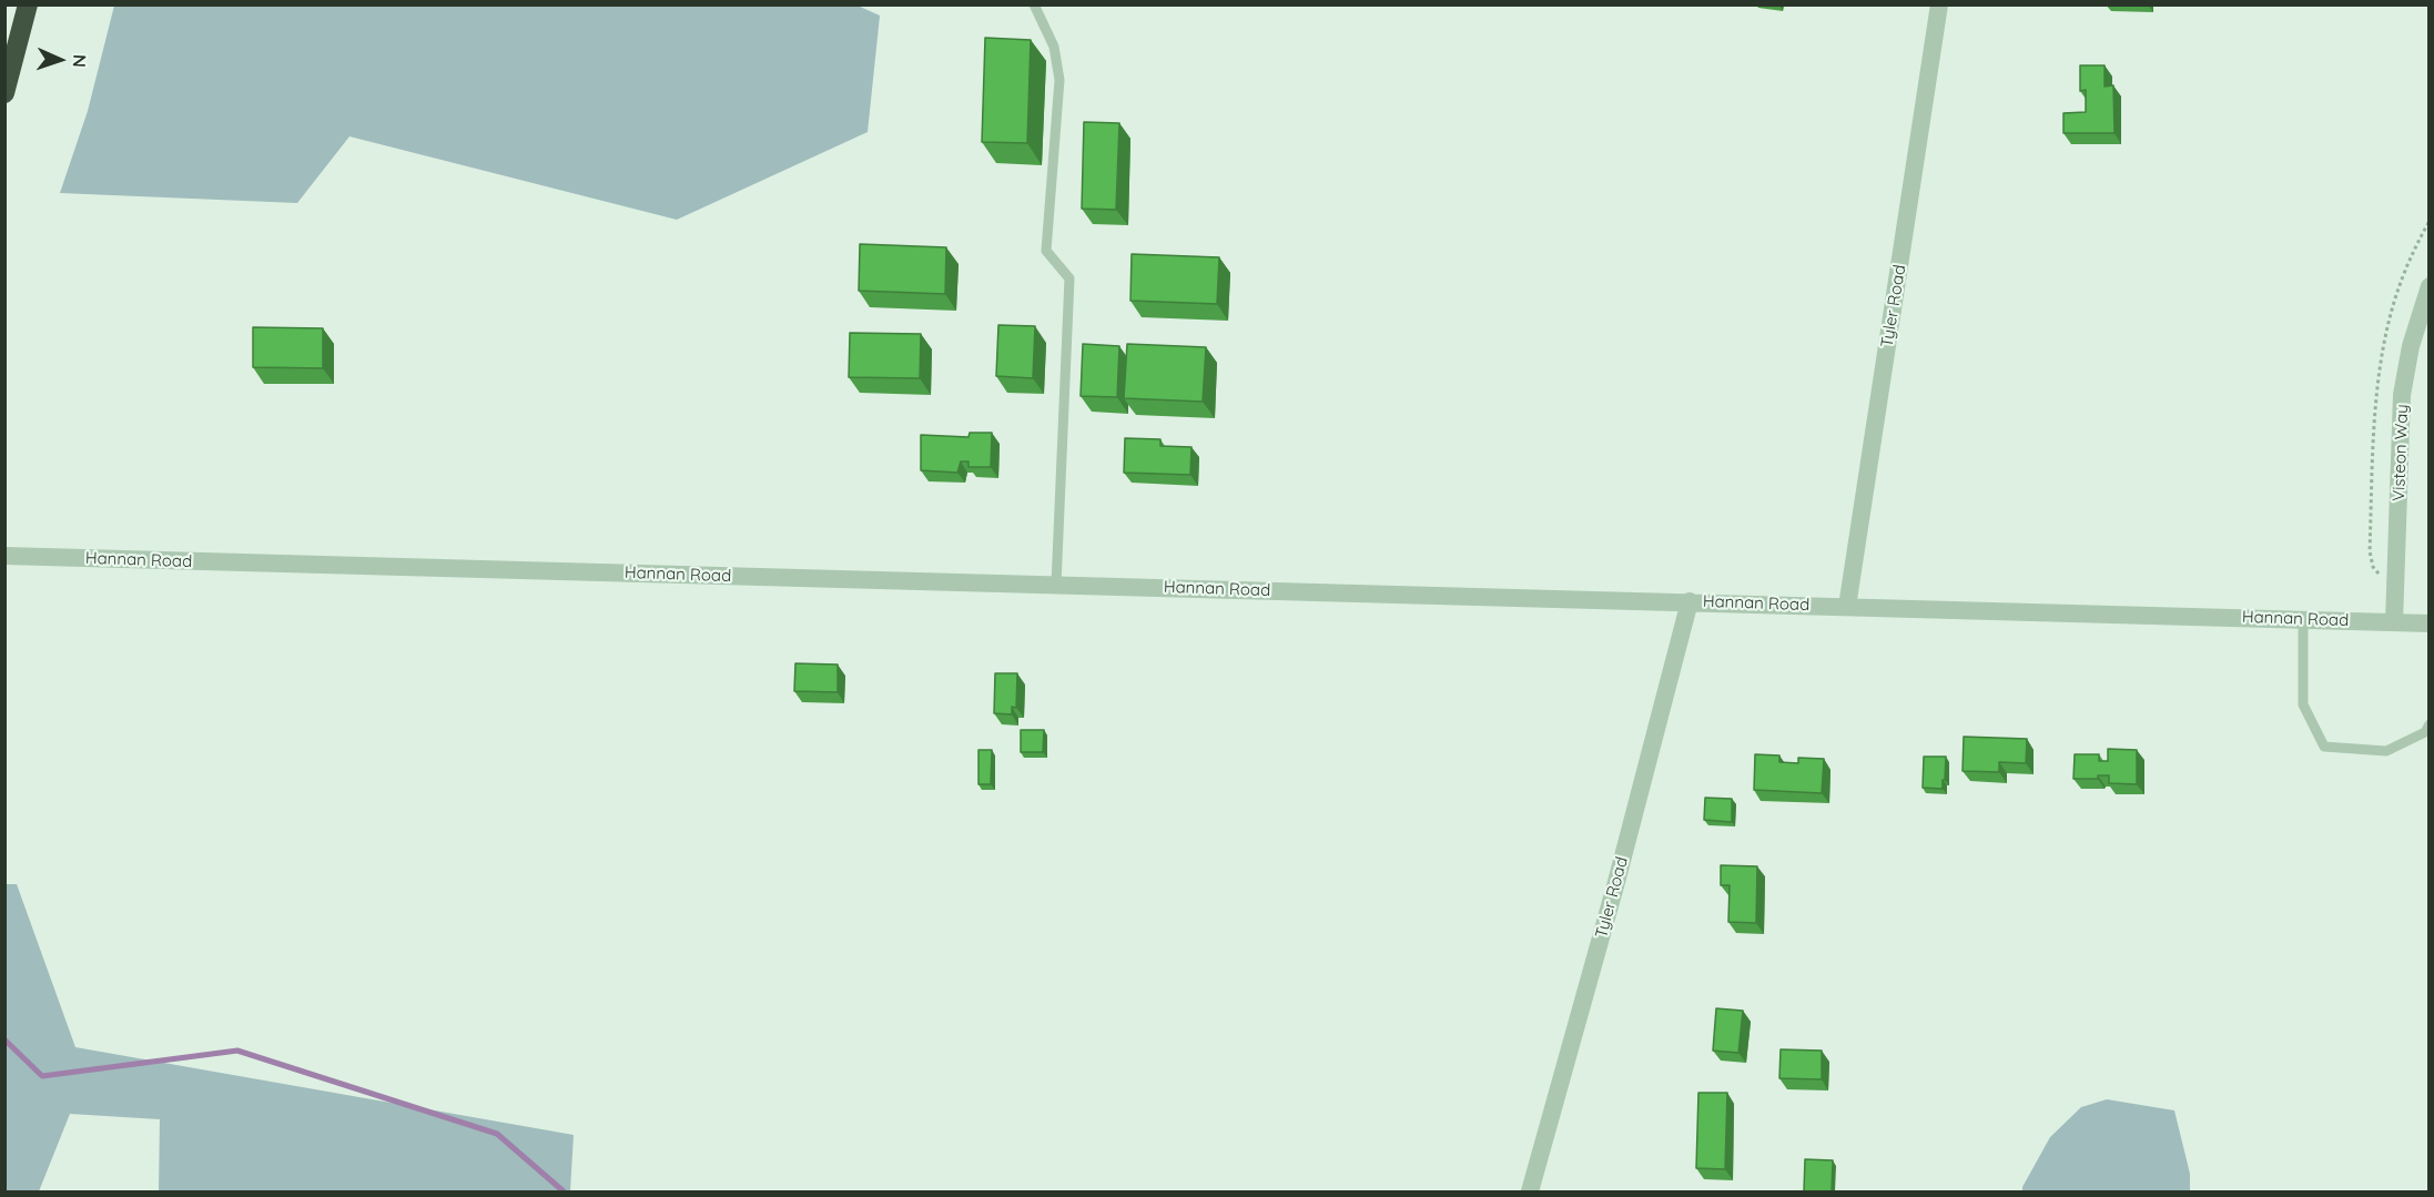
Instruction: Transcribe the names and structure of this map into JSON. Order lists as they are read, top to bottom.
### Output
{
  "streets": {
    "street": ["Tyler Road", "Visteon Way", "Hannan Road"]
  },
  "crossings": [
    ["Tyler Road", "Hannan Road"],
    ["Visteon Way", "Hannan Road"]
  ],
  "north": "right"
}
